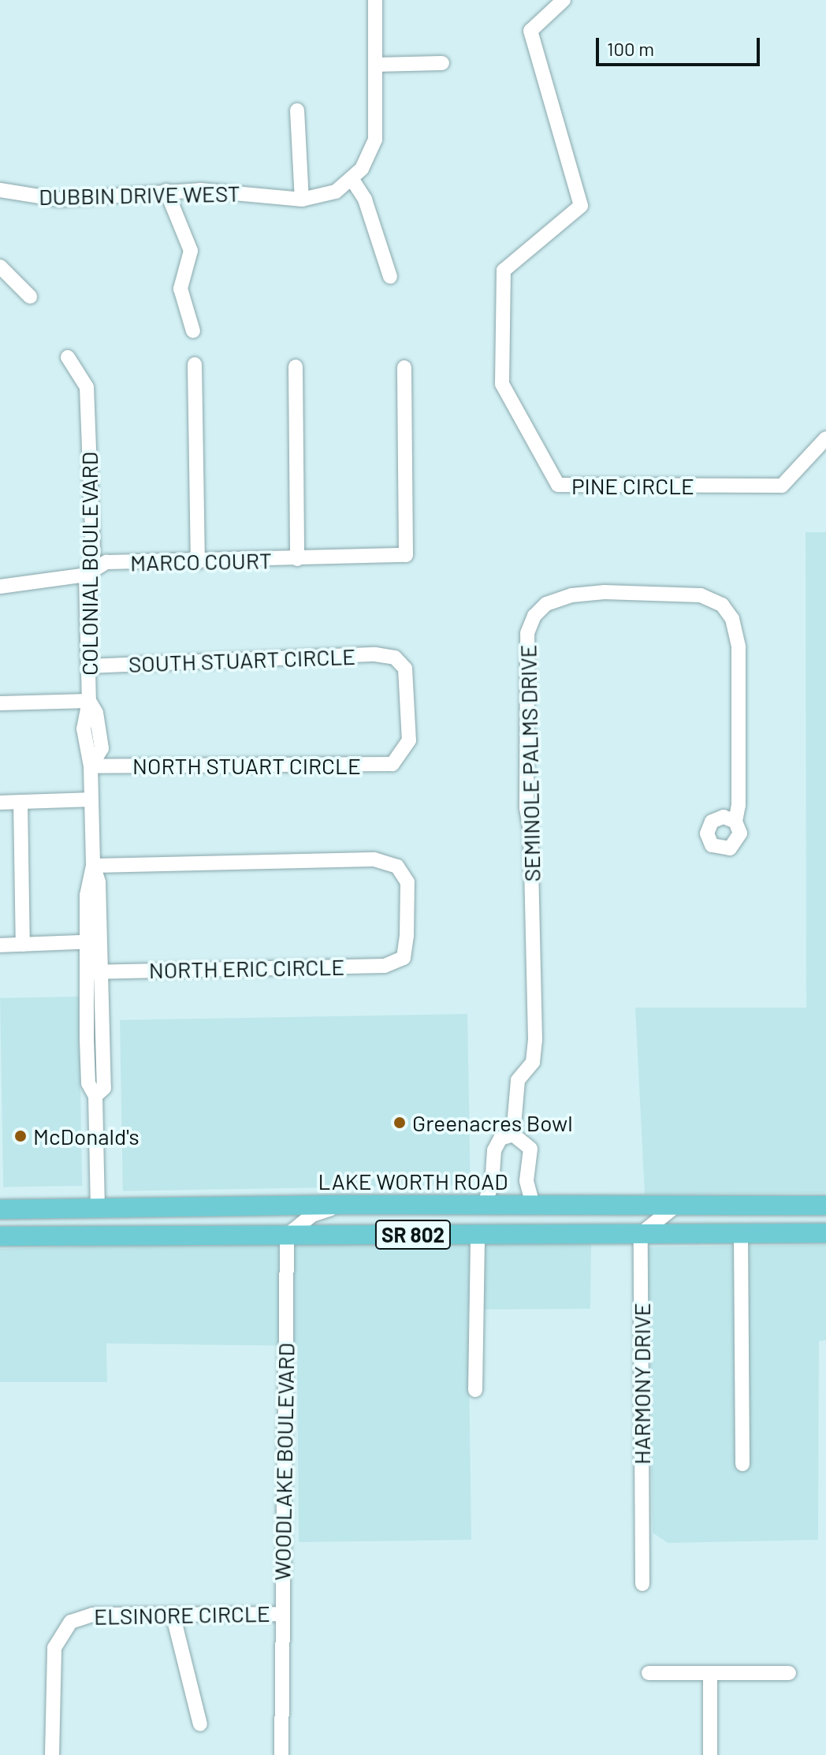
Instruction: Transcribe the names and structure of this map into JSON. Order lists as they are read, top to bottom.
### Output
{
  "streets": {
    "main road": ["LAKE WORTH ROAD", "SR 802"],
    "street": [
      "DUBBIN DRIVE WEST",
      "PINE CIRCLE",
      "MARCO COURT",
      "COLONIAL BOULEVARD",
      "SOUTH STUART CIRCLE",
      "SEMINOLE PALMS DRIVE",
      "NORTH STUART CIRCLE",
      "NORTH ERIC CIRCLE",
      "HARMONY DRIVE",
      "WOODLAKE BOULEVARD",
      "ELSINORE CIRCLE"
    ]
  },
  "crossings": [
    ["MARCO COURT", "COLONIAL BOULEVARD"],
    ["COLONIAL BOULEVARD", "SOUTH STUART CIRCLE"],
    ["COLONIAL BOULEVARD", "NORTH STUART CIRCLE"],
    ["COLONIAL BOULEVARD", "NORTH ERIC CIRCLE"],
    ["SOUTH STUART CIRCLE", "NORTH STUART CIRCLE"],
    ["SR 802", "HARMONY DRIVE"],
    ["SR 802", "WOODLAKE BOULEVARD"],
    ["WOODLAKE BOULEVARD", "ELSINORE CIRCLE"]
  ],
  "places": ["Greenacres Bowl", "McDonald's"],
  "scale_bar": "100 m"
}
